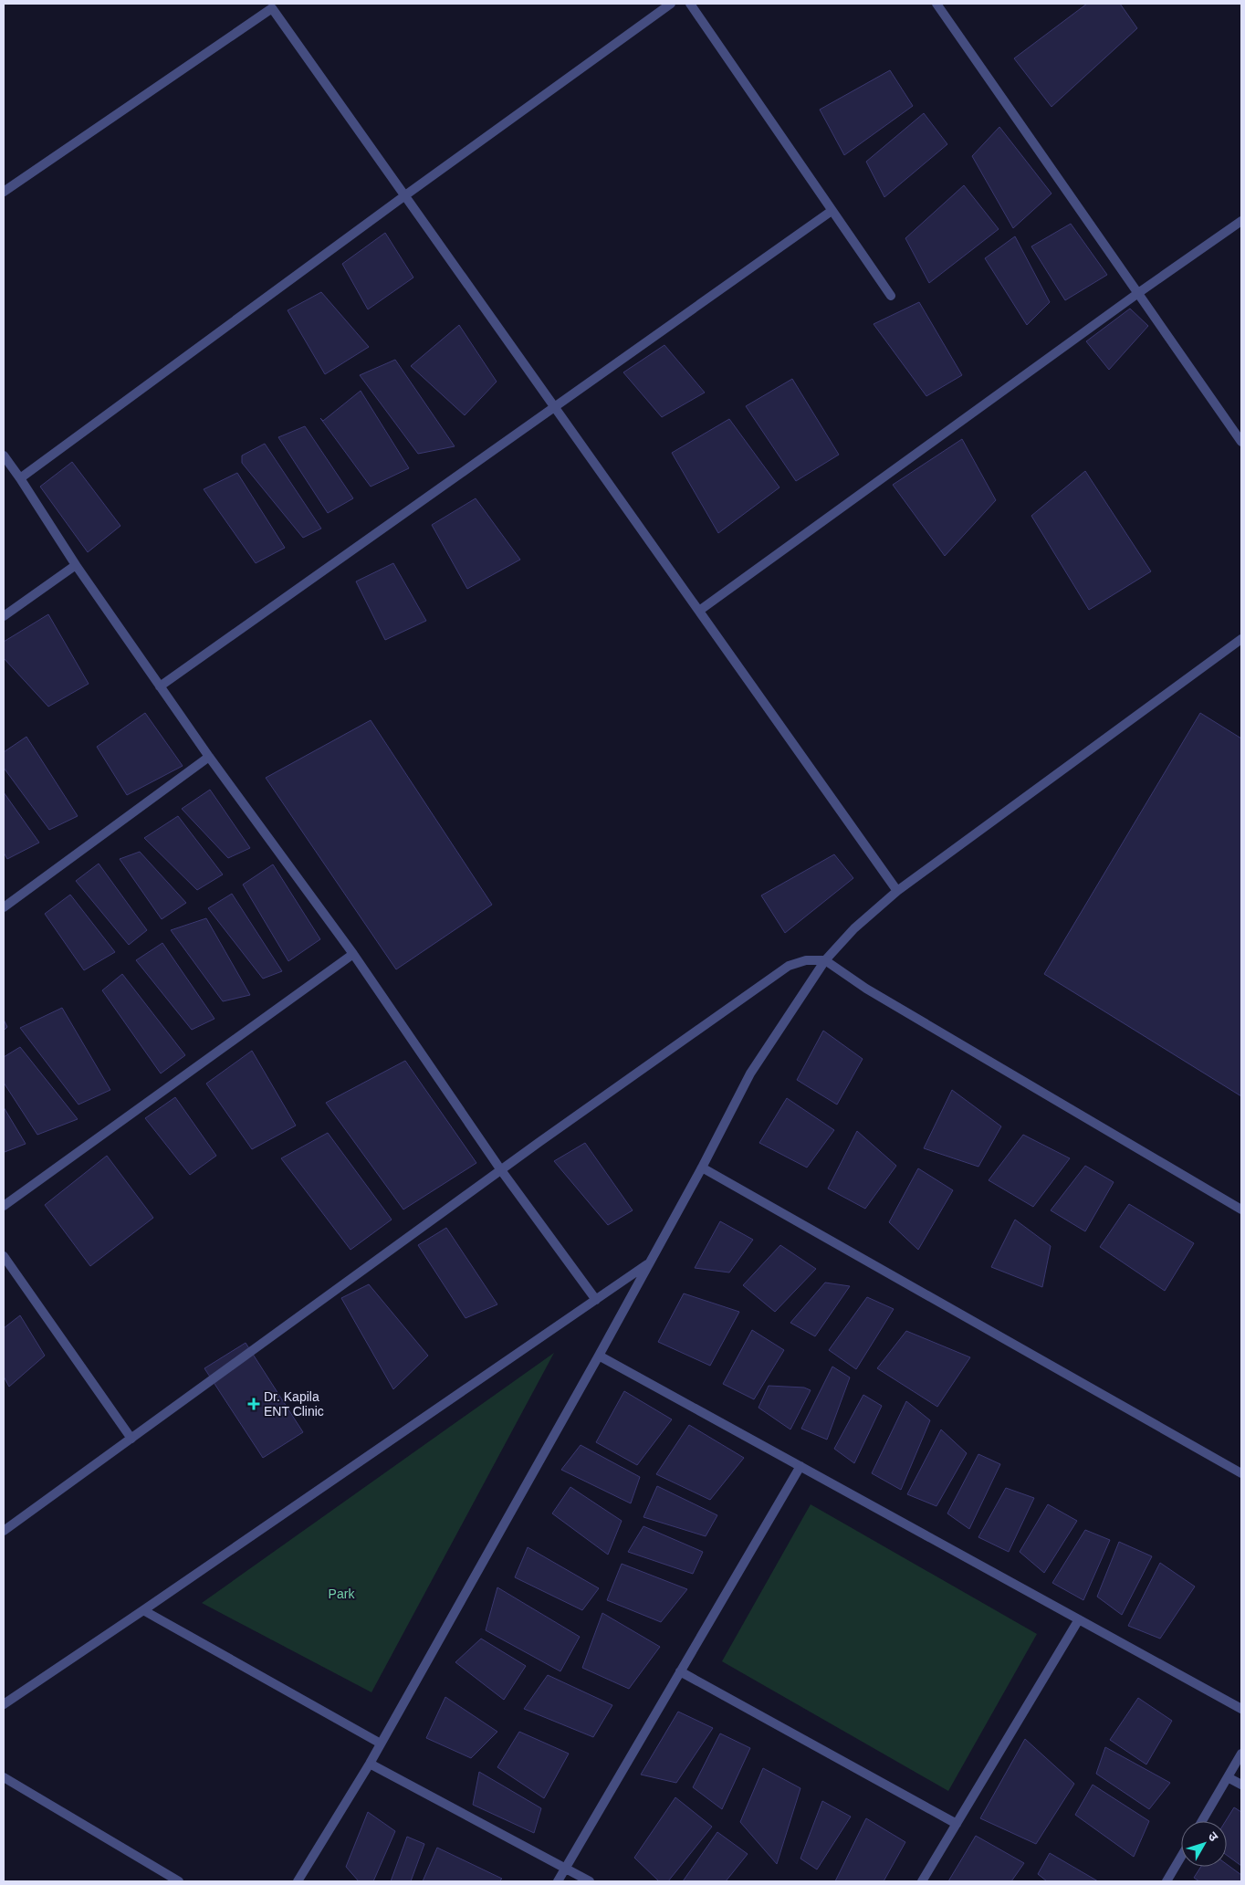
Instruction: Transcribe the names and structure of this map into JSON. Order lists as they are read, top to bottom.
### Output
{
  "parks": ["Park"],
  "places": {
    "health": ["Dr. Kapila ENT Clinic"]
  },
  "north": "top right"
}
